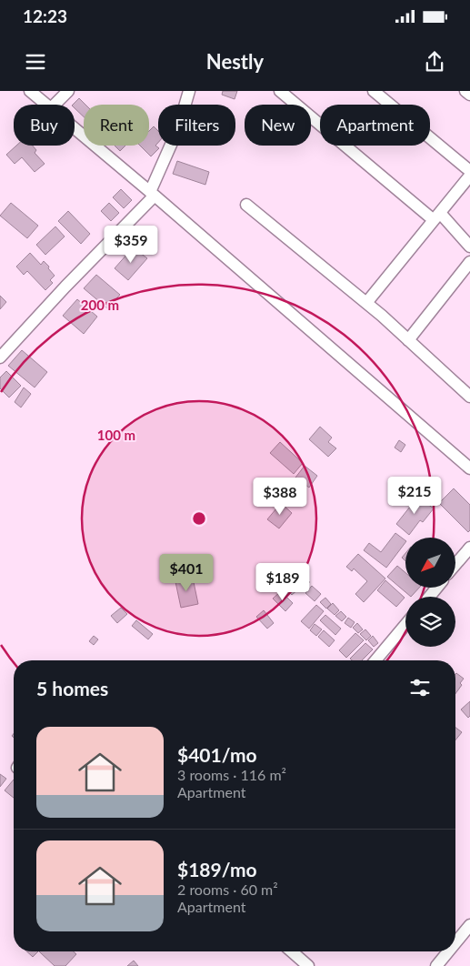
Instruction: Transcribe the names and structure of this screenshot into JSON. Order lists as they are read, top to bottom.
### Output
{
  "north": "bottom left",
  "page": {
    "status": "12:23",
    "header": "Nestly",
    "chip": [
      "Buy",
      "Rent",
      "Filters",
      "New",
      "Apartment"
    ],
    "price": [
      "$359",
      "$215",
      "$388",
      "$401",
      "$189"
    ],
    "heading": "5 homes",
    "list": [
      {
        "name": "$401/mo",
        "note": "3 rooms · 116 m² · Apartment"
      },
      {
        "name": "$189/mo",
        "note": "2 rooms · 60 m² · Apartment"
      }
    ]
  },
  "rings": ["200 m", "100 m"]
}
